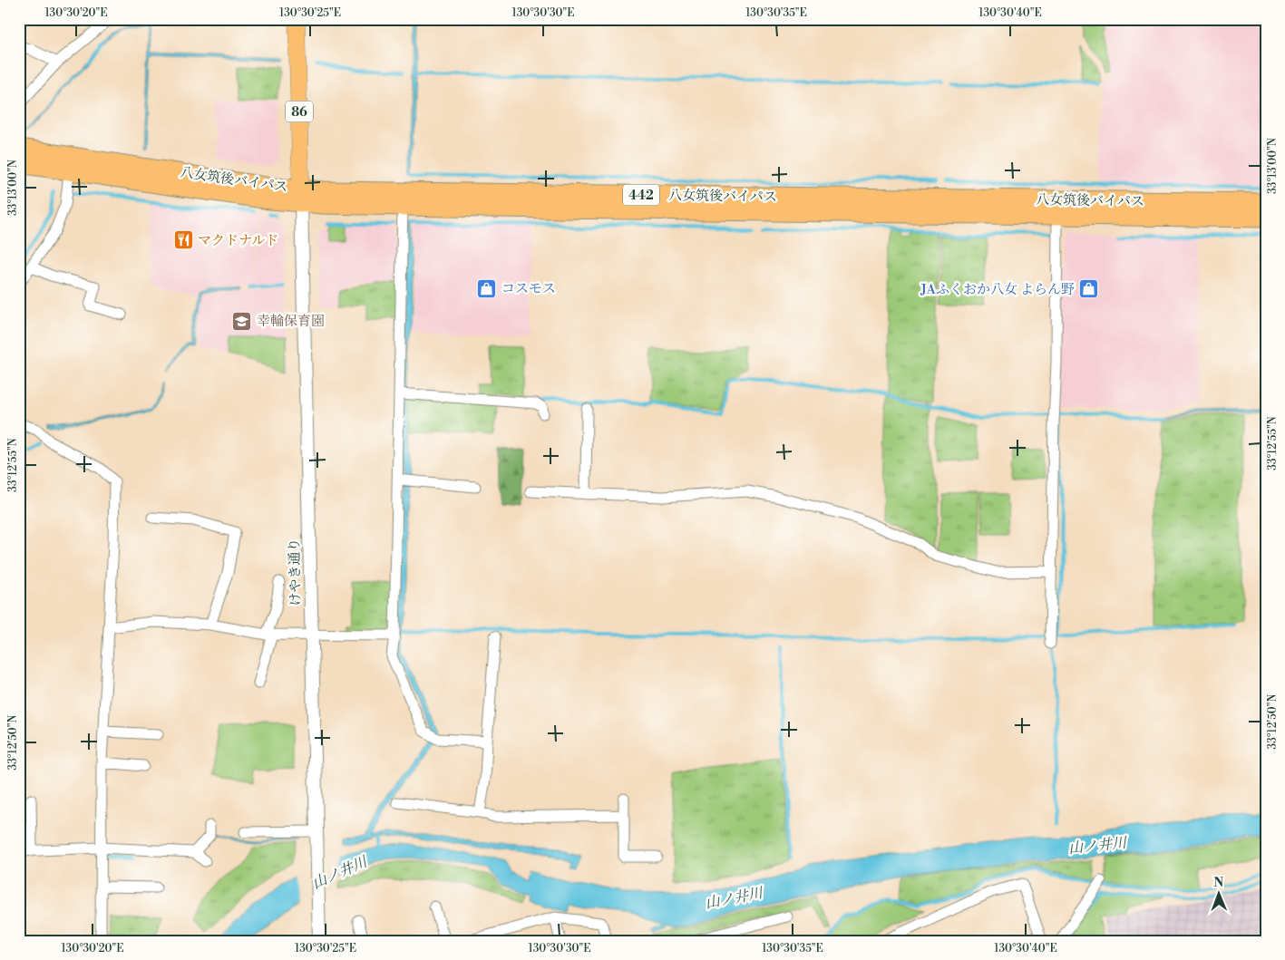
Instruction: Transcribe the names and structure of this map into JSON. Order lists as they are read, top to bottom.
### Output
{
  "streets": {
    "highway": ["八女筑後バイパス", "442"],
    "main road": ["86"],
    "street": ["けやき通り"]
  },
  "crossings": [
    ["86", "八女筑後バイパス"],
    ["86", "けやき通り"],
    ["八女筑後バイパス", "けやき通り"]
  ],
  "water": ["山ノ井川"],
  "places": {
    "restaurant": ["マクドナルド"],
    "shop": ["コスモス", "JAふくおか八女 よらん野"],
    "school or university": ["幸輪保育園"]
  },
  "north": "top",
  "coordinates": [
    "130°30'20\"E",
    "130°30'25\"E",
    "130°30'30\"E",
    "130°30'35\"E",
    "130°30'40\"E",
    "33°13'00\"N",
    "33°12'55\"N",
    "33°12'50\"N"
  ]
}
